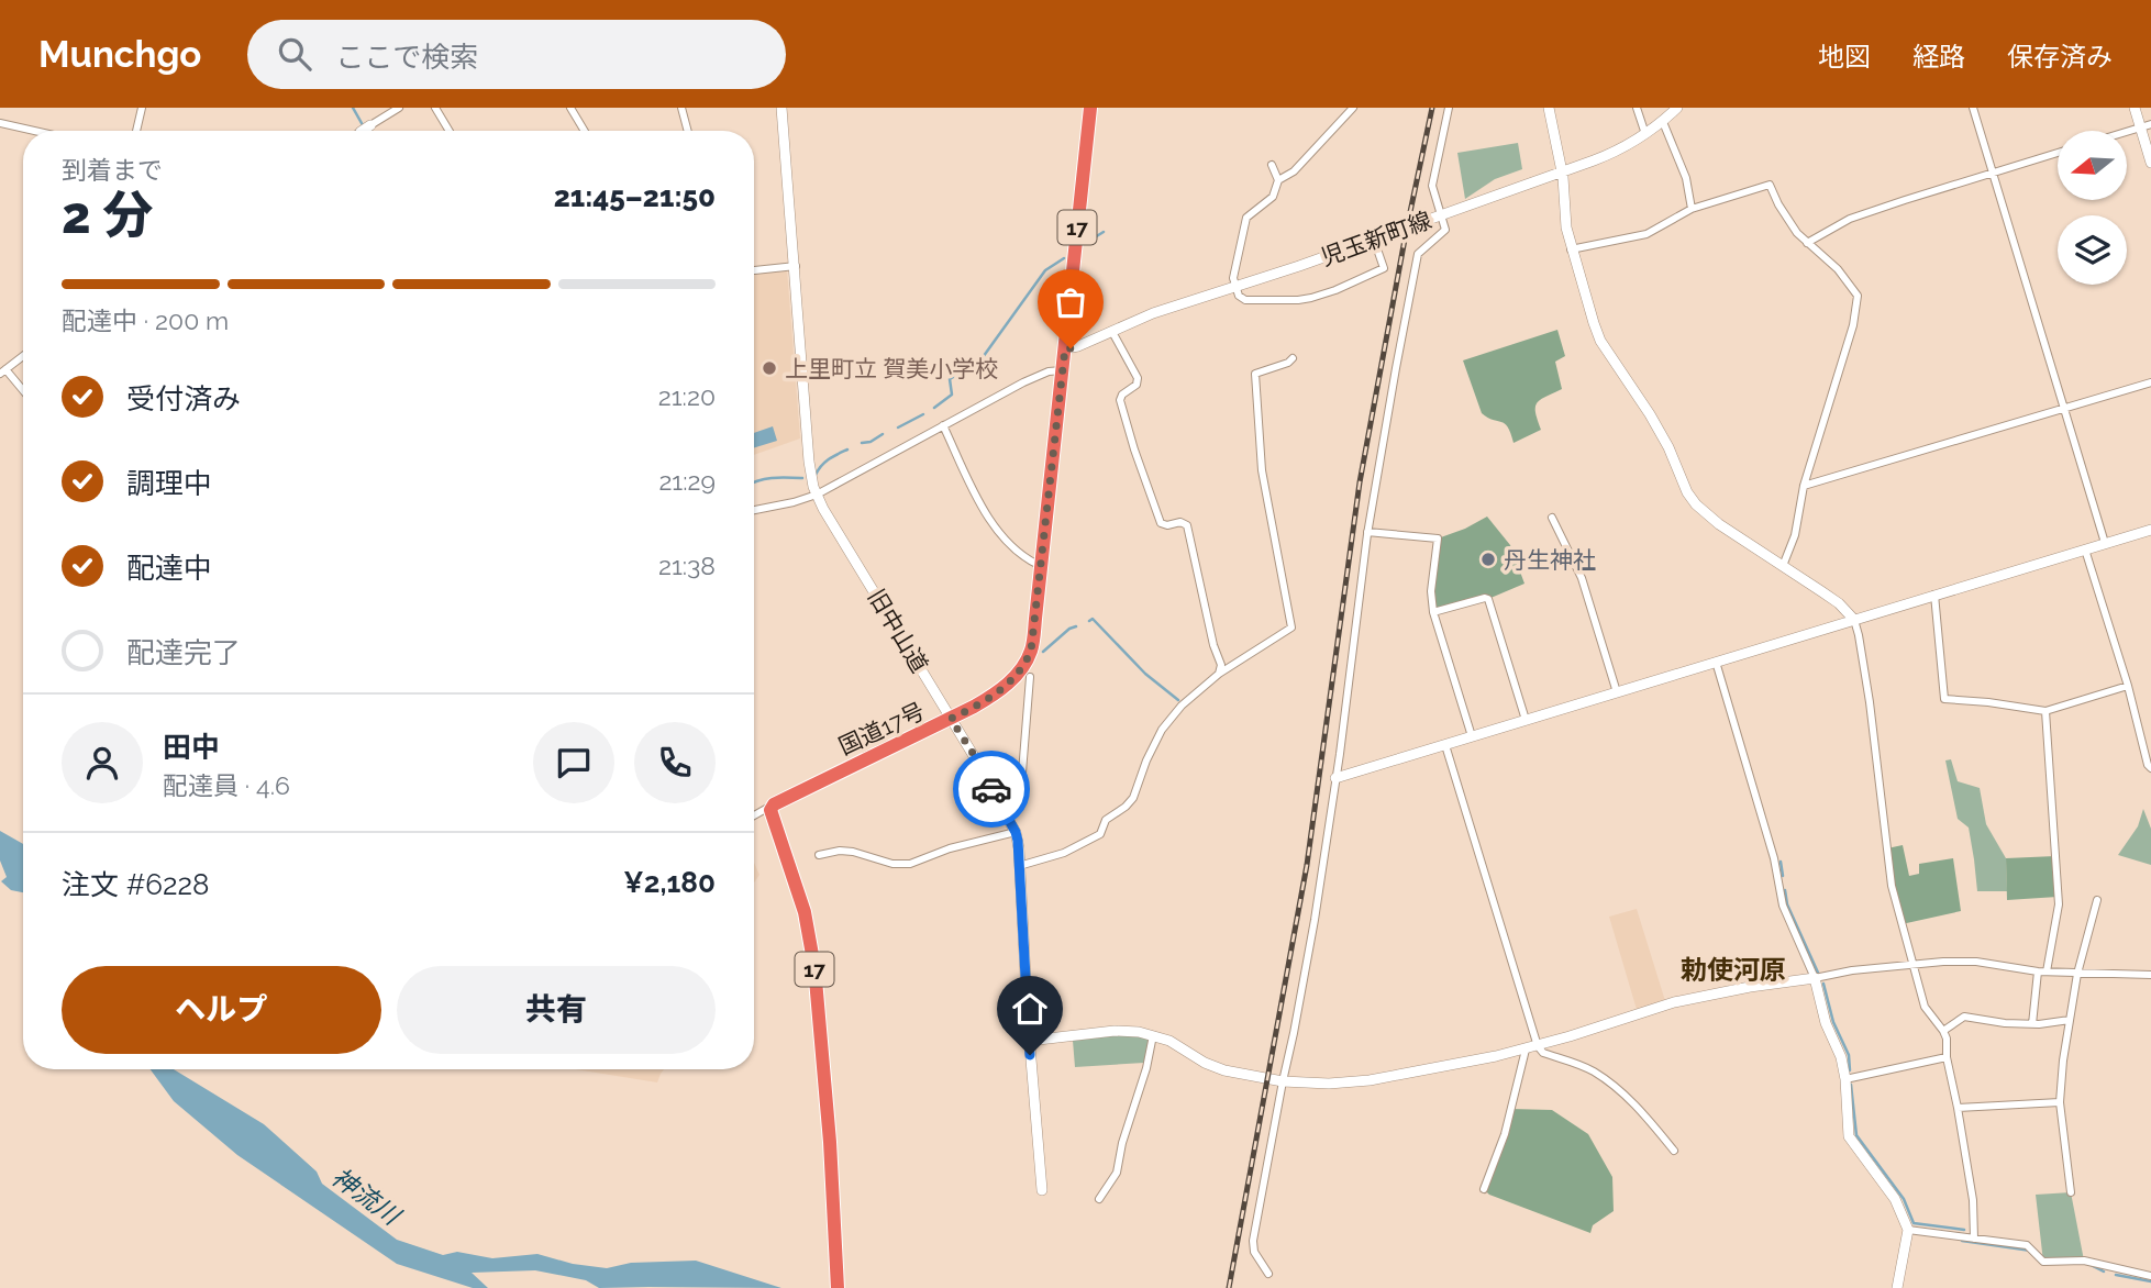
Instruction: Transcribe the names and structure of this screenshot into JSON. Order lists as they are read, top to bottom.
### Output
{
  "streets": {
    "highway": ["17", "国道17号"],
    "street": ["児玉新町線", "旧中山道"]
  },
  "crossings": [
    ["17", "児玉新町線"],
    ["17", "国道17号"],
    ["旧中山道", "国道17号"]
  ],
  "districts": ["勅使河原"],
  "water": ["神流川"],
  "places": ["上里町立 賀美小学校", "丹生神社"],
  "north": "left",
  "page": {
    "header": "Munchgo",
    "search": "ここで検索",
    "nav": ["地図", "経路", "保存済み"],
    "heading": ["2 分", "到着まで", "21:45–21:50"],
    "panel": [
      "田中",
      "配達員 · 4.6",
      "注文 #6228",
      "¥2,180"
    ],
    "bar": "配達中 · 200 m",
    "list": [
      ["受付済み", "21:20"],
      ["調理中", "21:29"],
      ["配達中", "21:38"],
      "配達完了"
    ],
    "buttons": ["ヘルプ", "共有"]
  }
}
